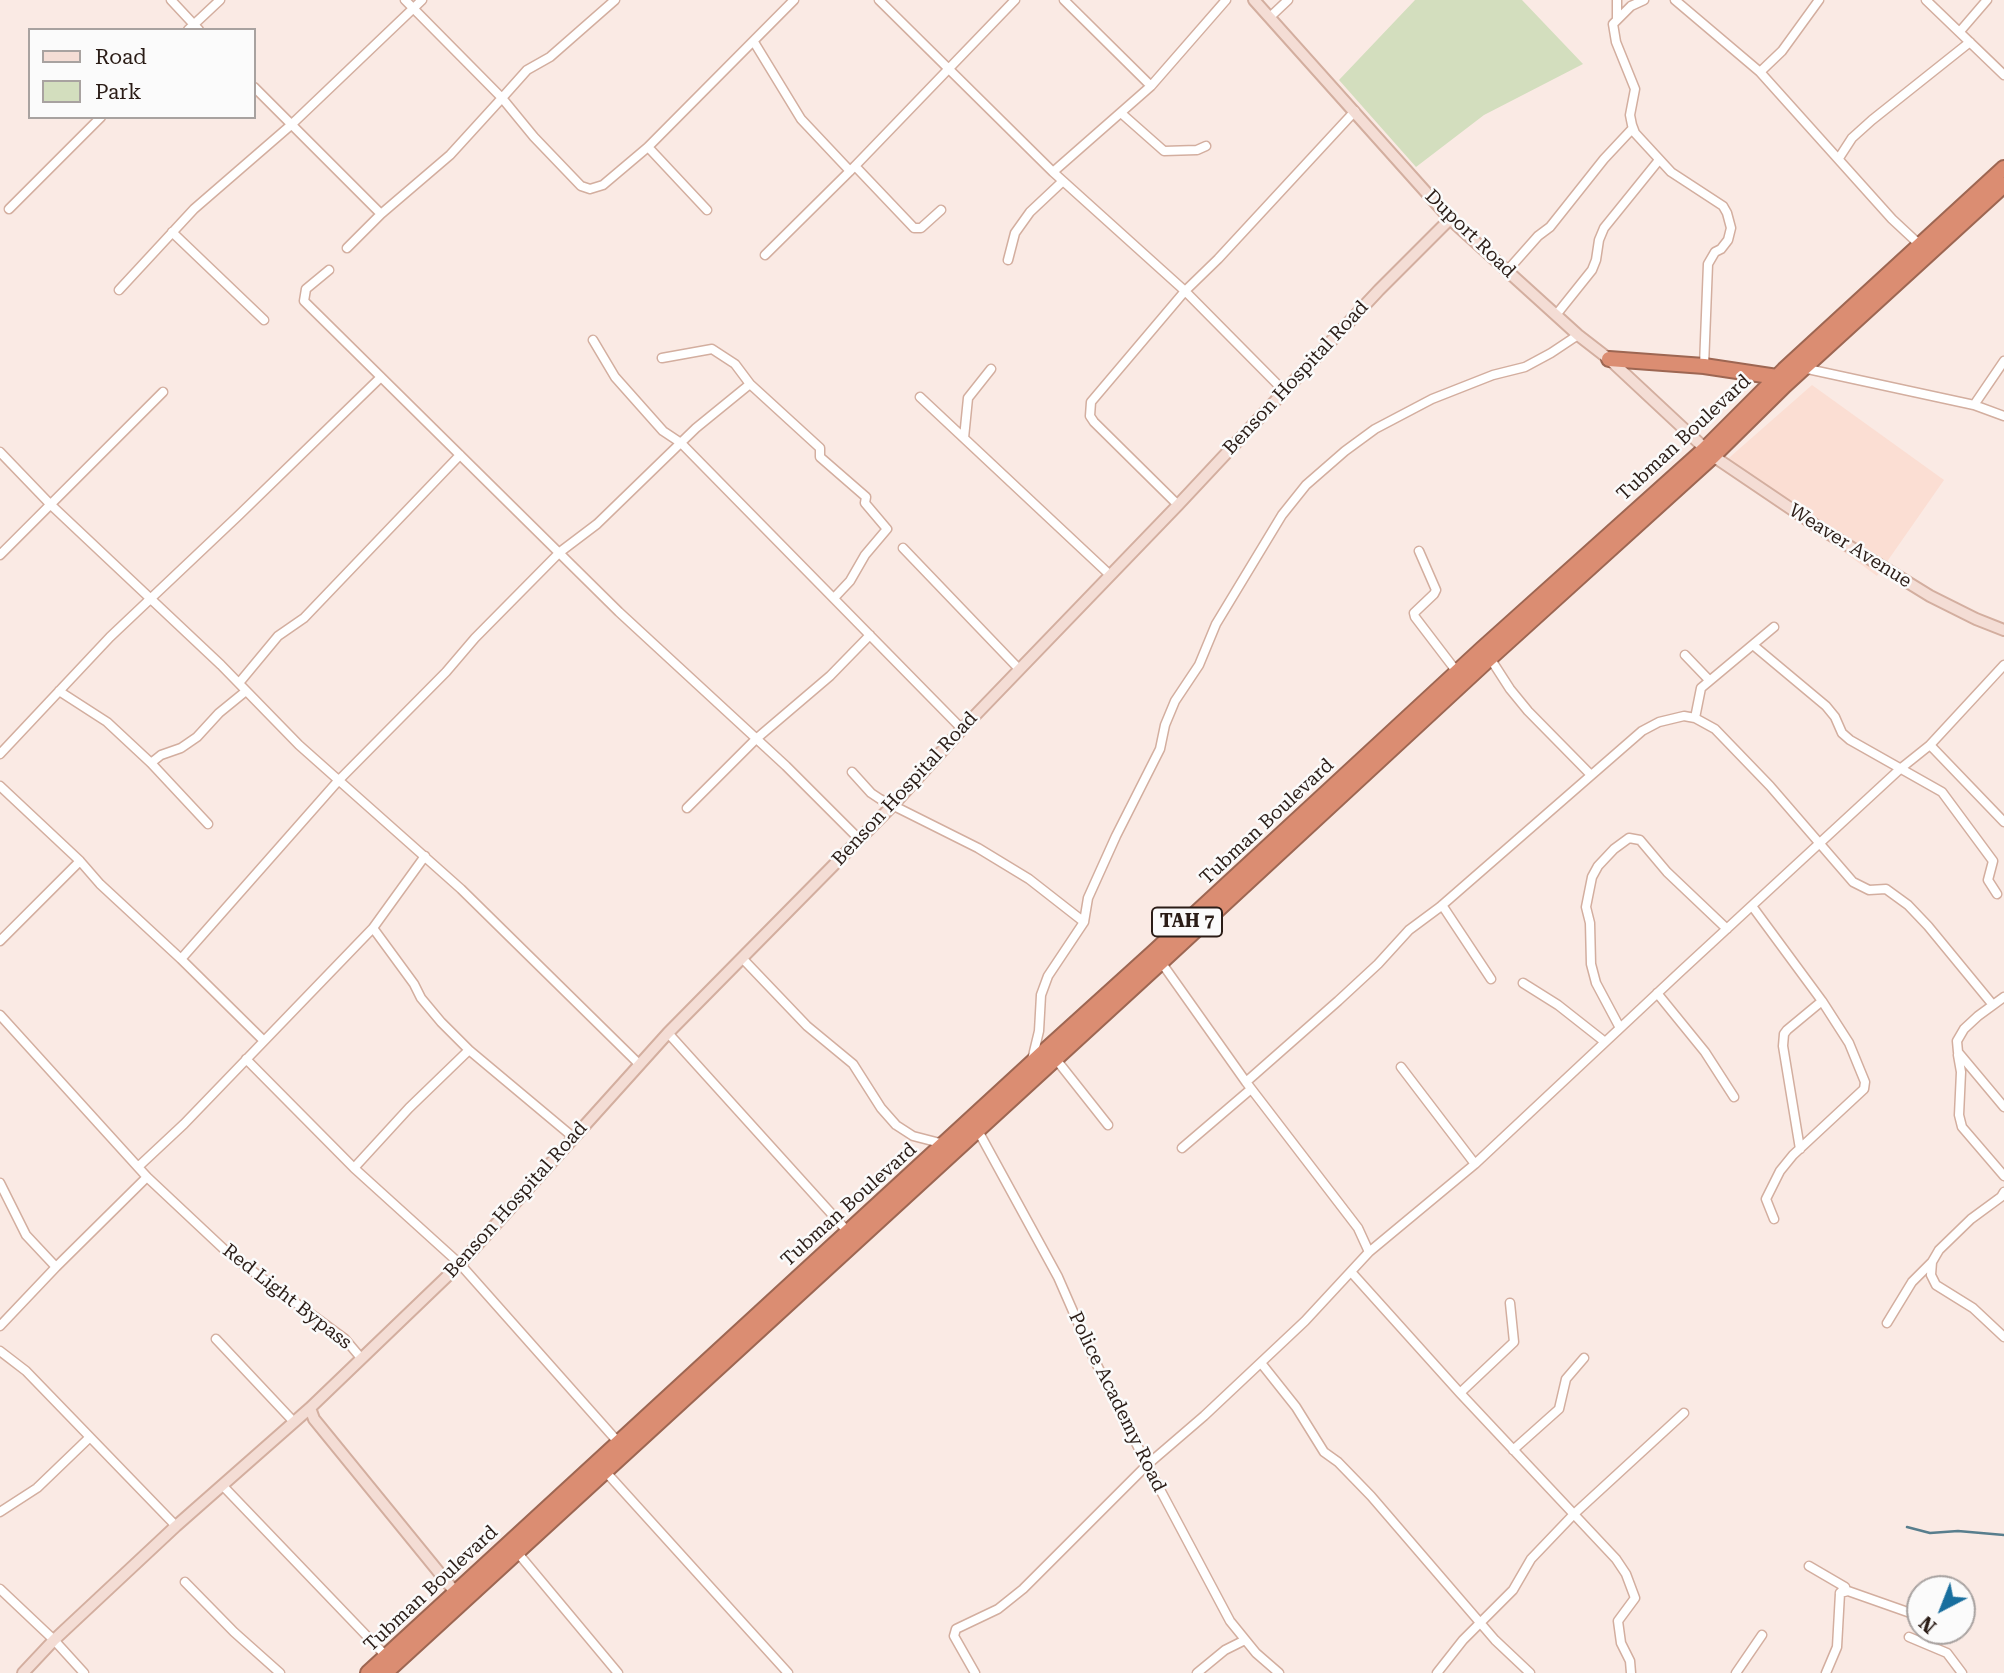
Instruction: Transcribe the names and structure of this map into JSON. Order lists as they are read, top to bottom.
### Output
{
  "streets": {
    "highway": ["Tubman Boulevard", "TAH 7"],
    "street": [
      "Duport Road",
      "Benson Hospital Road",
      "Weaver Avenue",
      "Red Light Bypass",
      "Police Academy Road"
    ]
  },
  "crossings": [
    ["Duport Road", "Benson Hospital Road"],
    ["Duport Road", "Tubman Boulevard"],
    ["Duport Road", "Weaver Avenue"],
    ["Benson Hospital Road", "Red Light Bypass"],
    ["Tubman Boulevard", "Weaver Avenue"],
    ["Tubman Boulevard", "Police Academy Road"]
  ],
  "legend": ["Road", "Park"],
  "north": "bottom left"
}
